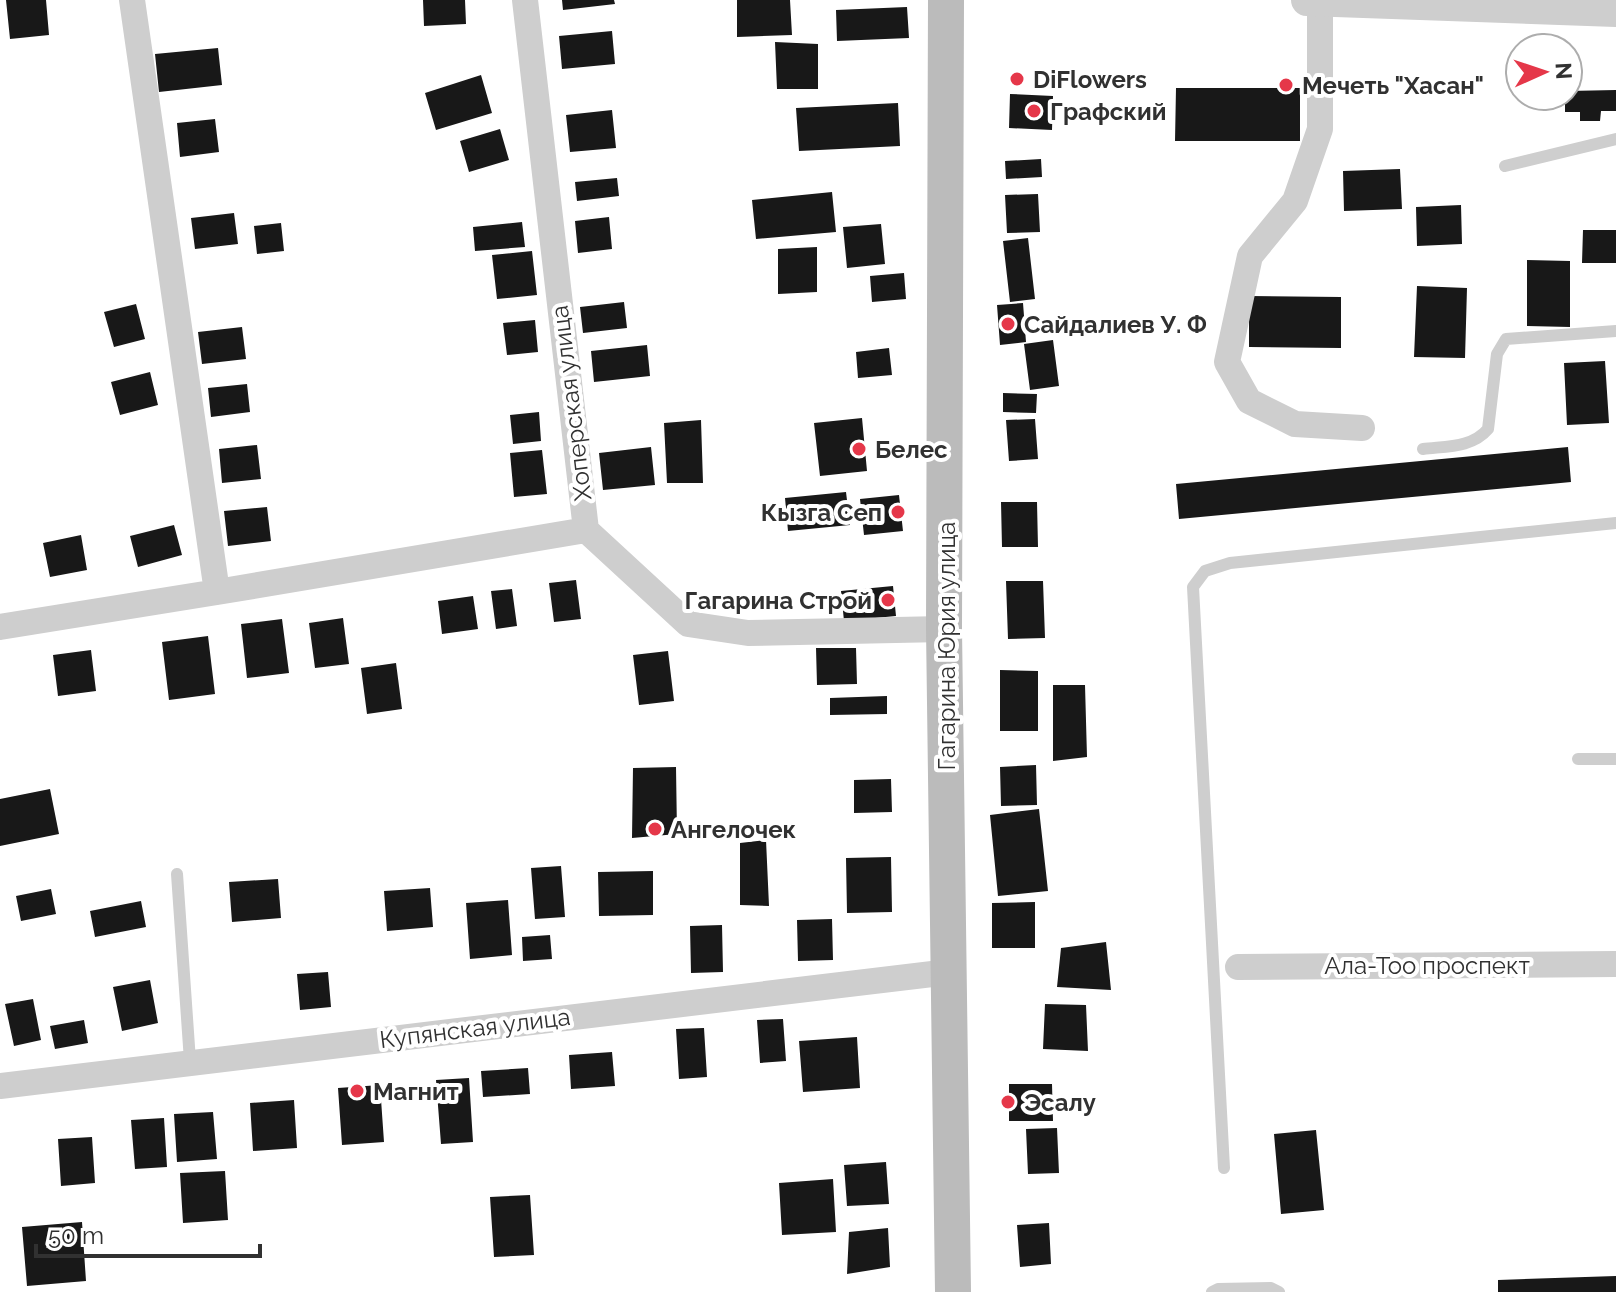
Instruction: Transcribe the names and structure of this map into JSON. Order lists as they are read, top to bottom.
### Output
{
  "streets": {
    "main road": ["Гагарина Юрия улица"],
    "street": ["Хоперская улица", "Ала-Тоо проспект", "Купянская улица"]
  },
  "crossings": [
    ["Гагарина Юрия улица", "Купянская улица"]
  ],
  "places": [
    "DiFlowers",
    "Мечеть \"Хасан\"",
    "Графский",
    "Сайдалиев У. Ф",
    "Белес",
    "Кызга Сеп",
    "Гагарина Строй",
    "Ангелочек",
    "Магнит",
    "Эсалу"
  ],
  "scale_bar": "50 m",
  "north": "right"
}
